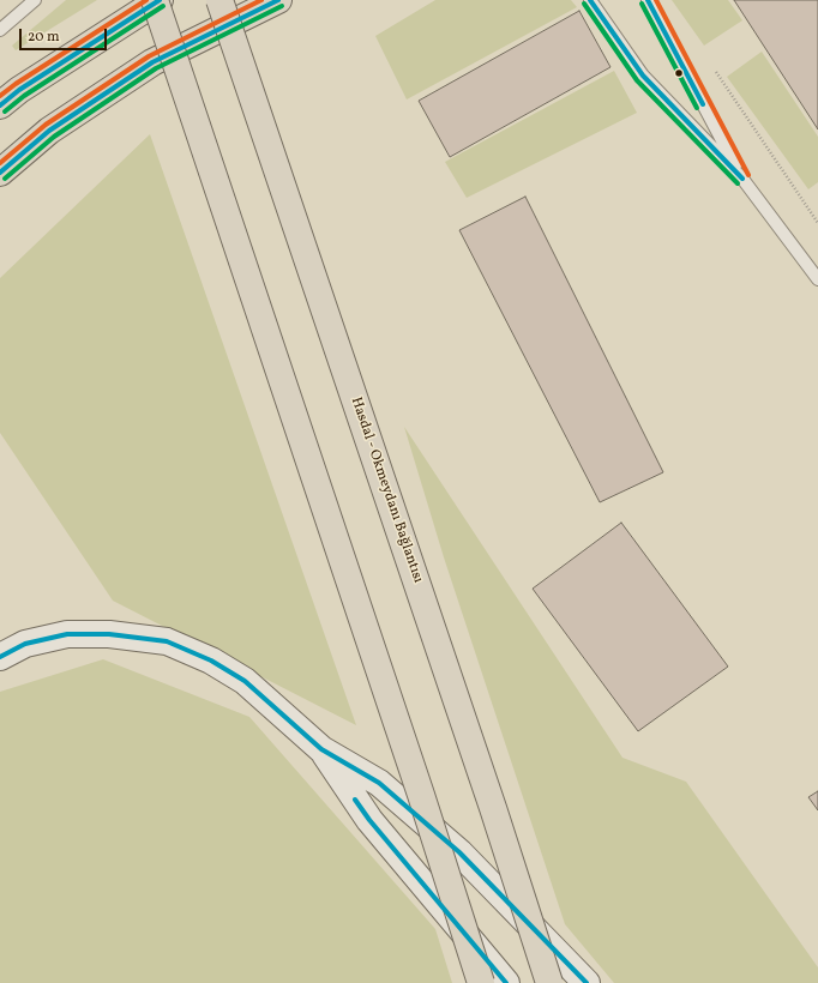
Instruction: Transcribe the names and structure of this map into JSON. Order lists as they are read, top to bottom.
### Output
{
  "streets": {
    "main road": ["Hasdal - Okmeydanı Bağlantısı"]
  },
  "scale_bar": "20 m"
}
